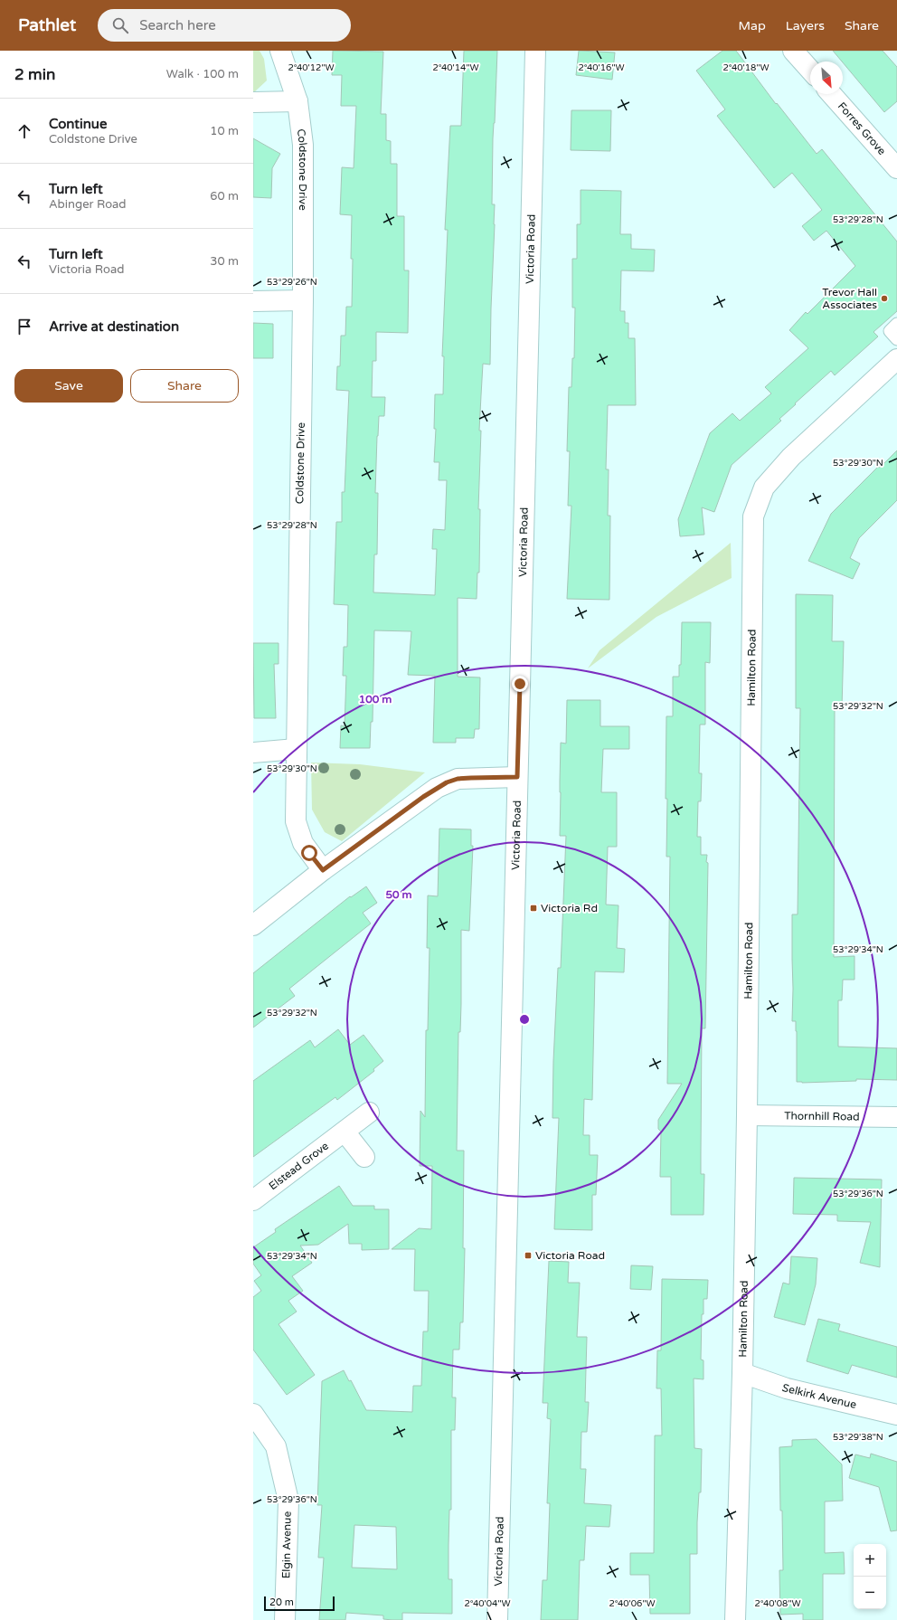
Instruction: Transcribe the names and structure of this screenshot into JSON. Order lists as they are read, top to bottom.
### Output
{
  "streets": {
    "street": [
      "Forres Grove",
      "Coldstone Drive",
      "Victoria Road",
      "Hamilton Road",
      "Thornhill Road",
      "Elstead Grove",
      "Selkirk Avenue",
      "Elgin Avenue"
    ]
  },
  "crossings": [
    ["Hamilton Road", "Thornhill Road"],
    ["Hamilton Road", "Selkirk Avenue"]
  ],
  "places": {
    "other": ["Trevor Hall Associates"],
    "transit": ["Victoria Rd", "Victoria Road"]
  },
  "scale_bar": "20 m",
  "north": "bottom right",
  "page": {
    "header": "Pathlet",
    "search": "Search here",
    "nav": ["Map", "Layers", "Share"],
    "heading": ["2 min", "Walk · 100 m"],
    "list": [
      ["Continue", "Coldstone Drive", "10 m"],
      ["Turn left", "Abinger Road", "60 m"],
      ["Turn left", "Victoria Road", "30 m"],
      "Arrive at destination"
    ],
    "buttons": ["Save", "Share"],
    "map_buttons": ["+", "−"],
    "scale": "20 m"
  },
  "coordinates": [
    "2°40'12\"W",
    "2°40'14\"W",
    "2°40'18\"W",
    "2°40'16\"W",
    "53°29'28\"N",
    "53°29'26\"N",
    "53°29'30\"N",
    "53°29'32\"N",
    "53°29'34\"N",
    "53°29'36\"N",
    "53°29'38\"N",
    "2°40'04\"W",
    "2°40'06\"W",
    "2°40'08\"W"
  ],
  "rings": ["100 m", "50 m"]
}
